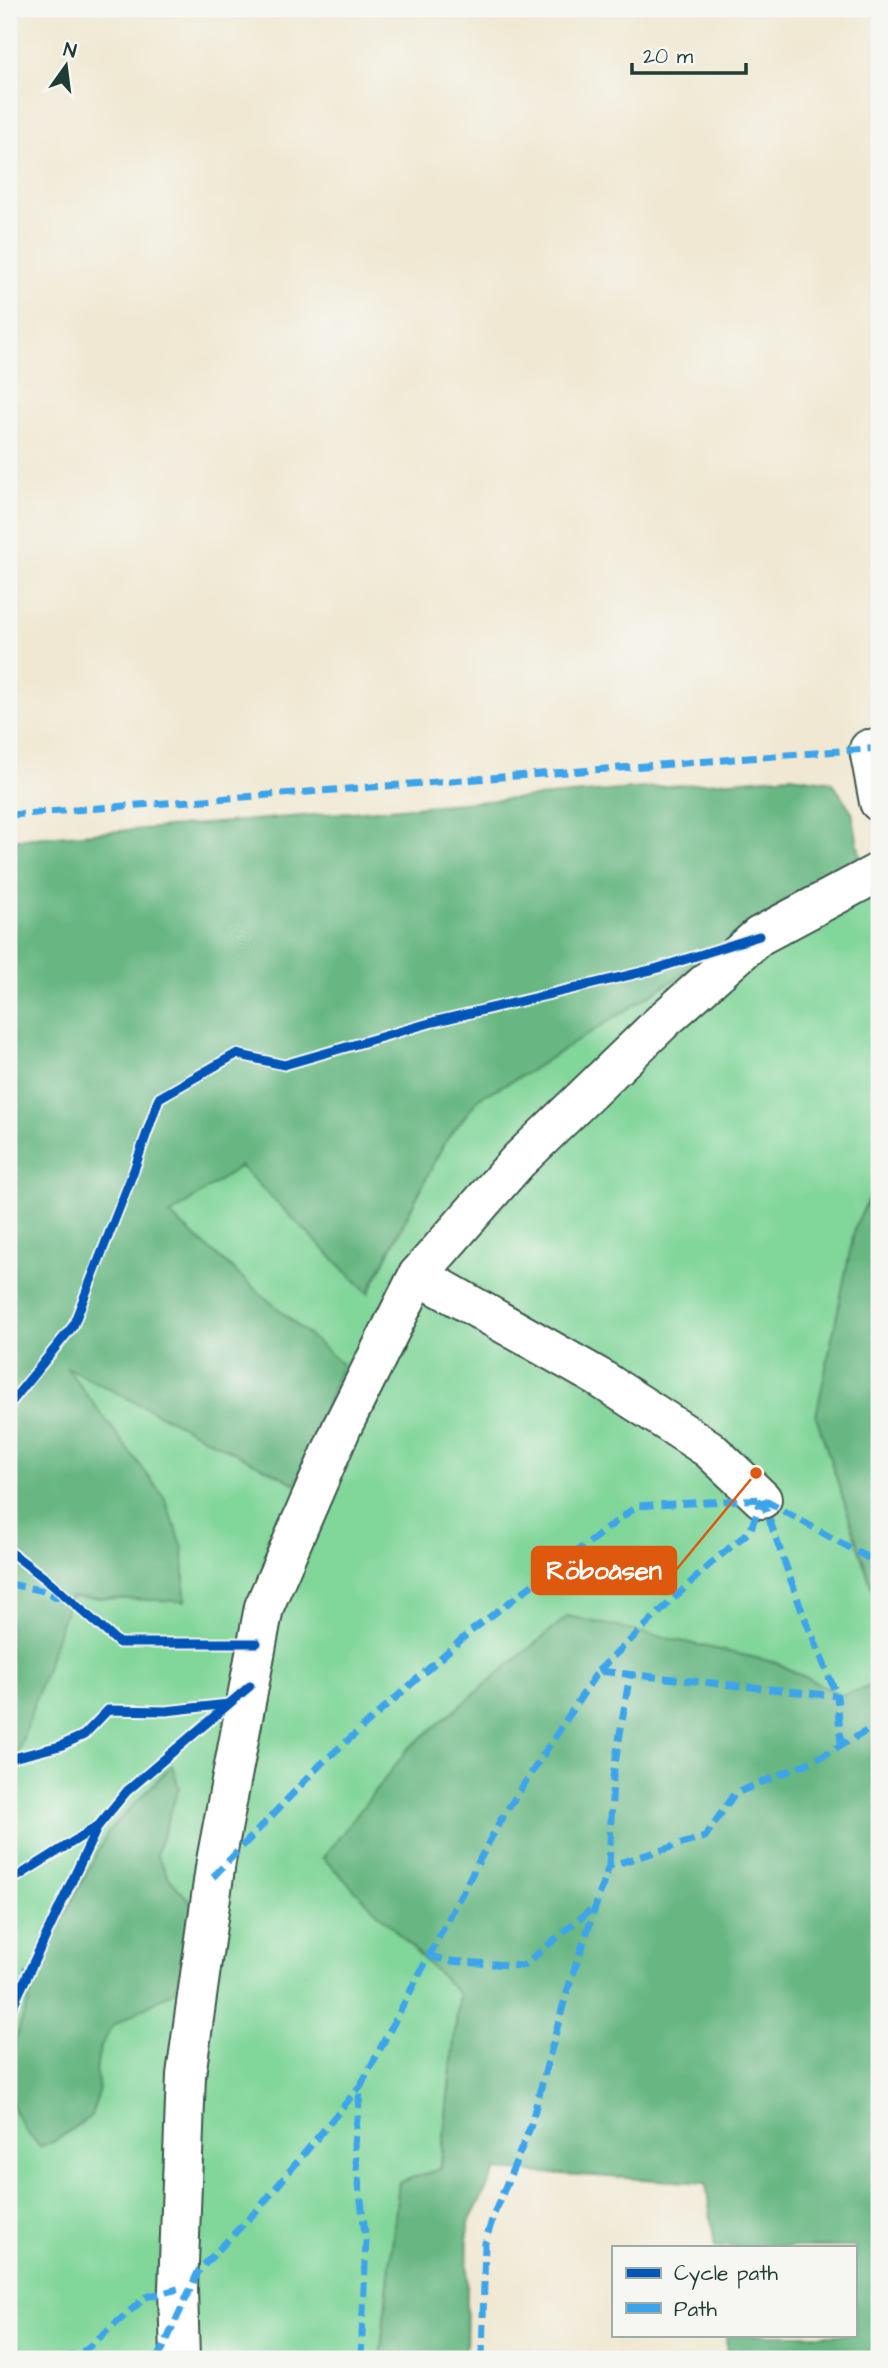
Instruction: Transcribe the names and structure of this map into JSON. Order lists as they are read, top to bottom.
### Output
{
  "places": ["Röboåsen"],
  "legend": ["Cycle path", "Path"],
  "scale_bar": "20 m",
  "north": "top"
}
